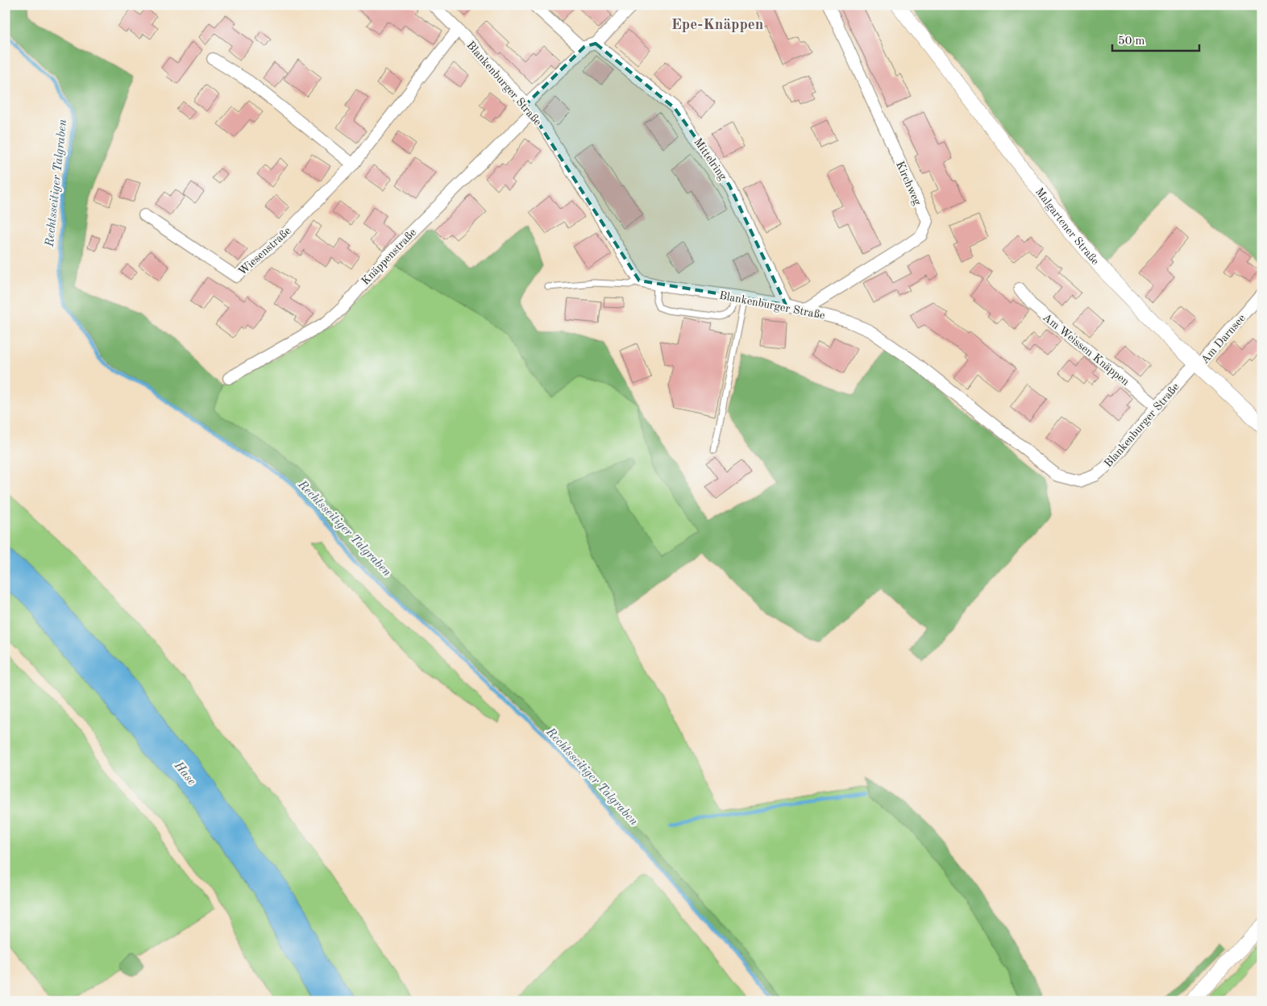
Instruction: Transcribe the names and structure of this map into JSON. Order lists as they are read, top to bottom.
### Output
{
  "streets": {
    "street": [
      "Blankenburger Straße",
      "Mittelring",
      "Kirchweg",
      "Malgartener Straße",
      "Wiesenstraße",
      "Knäppenstraße",
      "Am Darnsee",
      "Am Weissen Knäppen"
    ]
  },
  "crossings": [
    ["Blankenburger Straße", "Mittelring"],
    ["Blankenburger Straße", "Kirchweg"],
    ["Blankenburger Straße", "Malgartener Straße"],
    ["Blankenburger Straße", "Wiesenstraße"],
    ["Blankenburger Straße", "Knäppenstraße"],
    ["Blankenburger Straße", "Am Darnsee"],
    ["Blankenburger Straße", "Am Weissen Knäppen"],
    ["Mittelring", "Knäppenstraße"],
    ["Malgartener Straße", "Am Darnsee"]
  ],
  "districts": ["Epe-Knäppen"],
  "water": ["Rechtsseitiger Talgraben", "Hase"],
  "scale_bar": "50 m"
}
